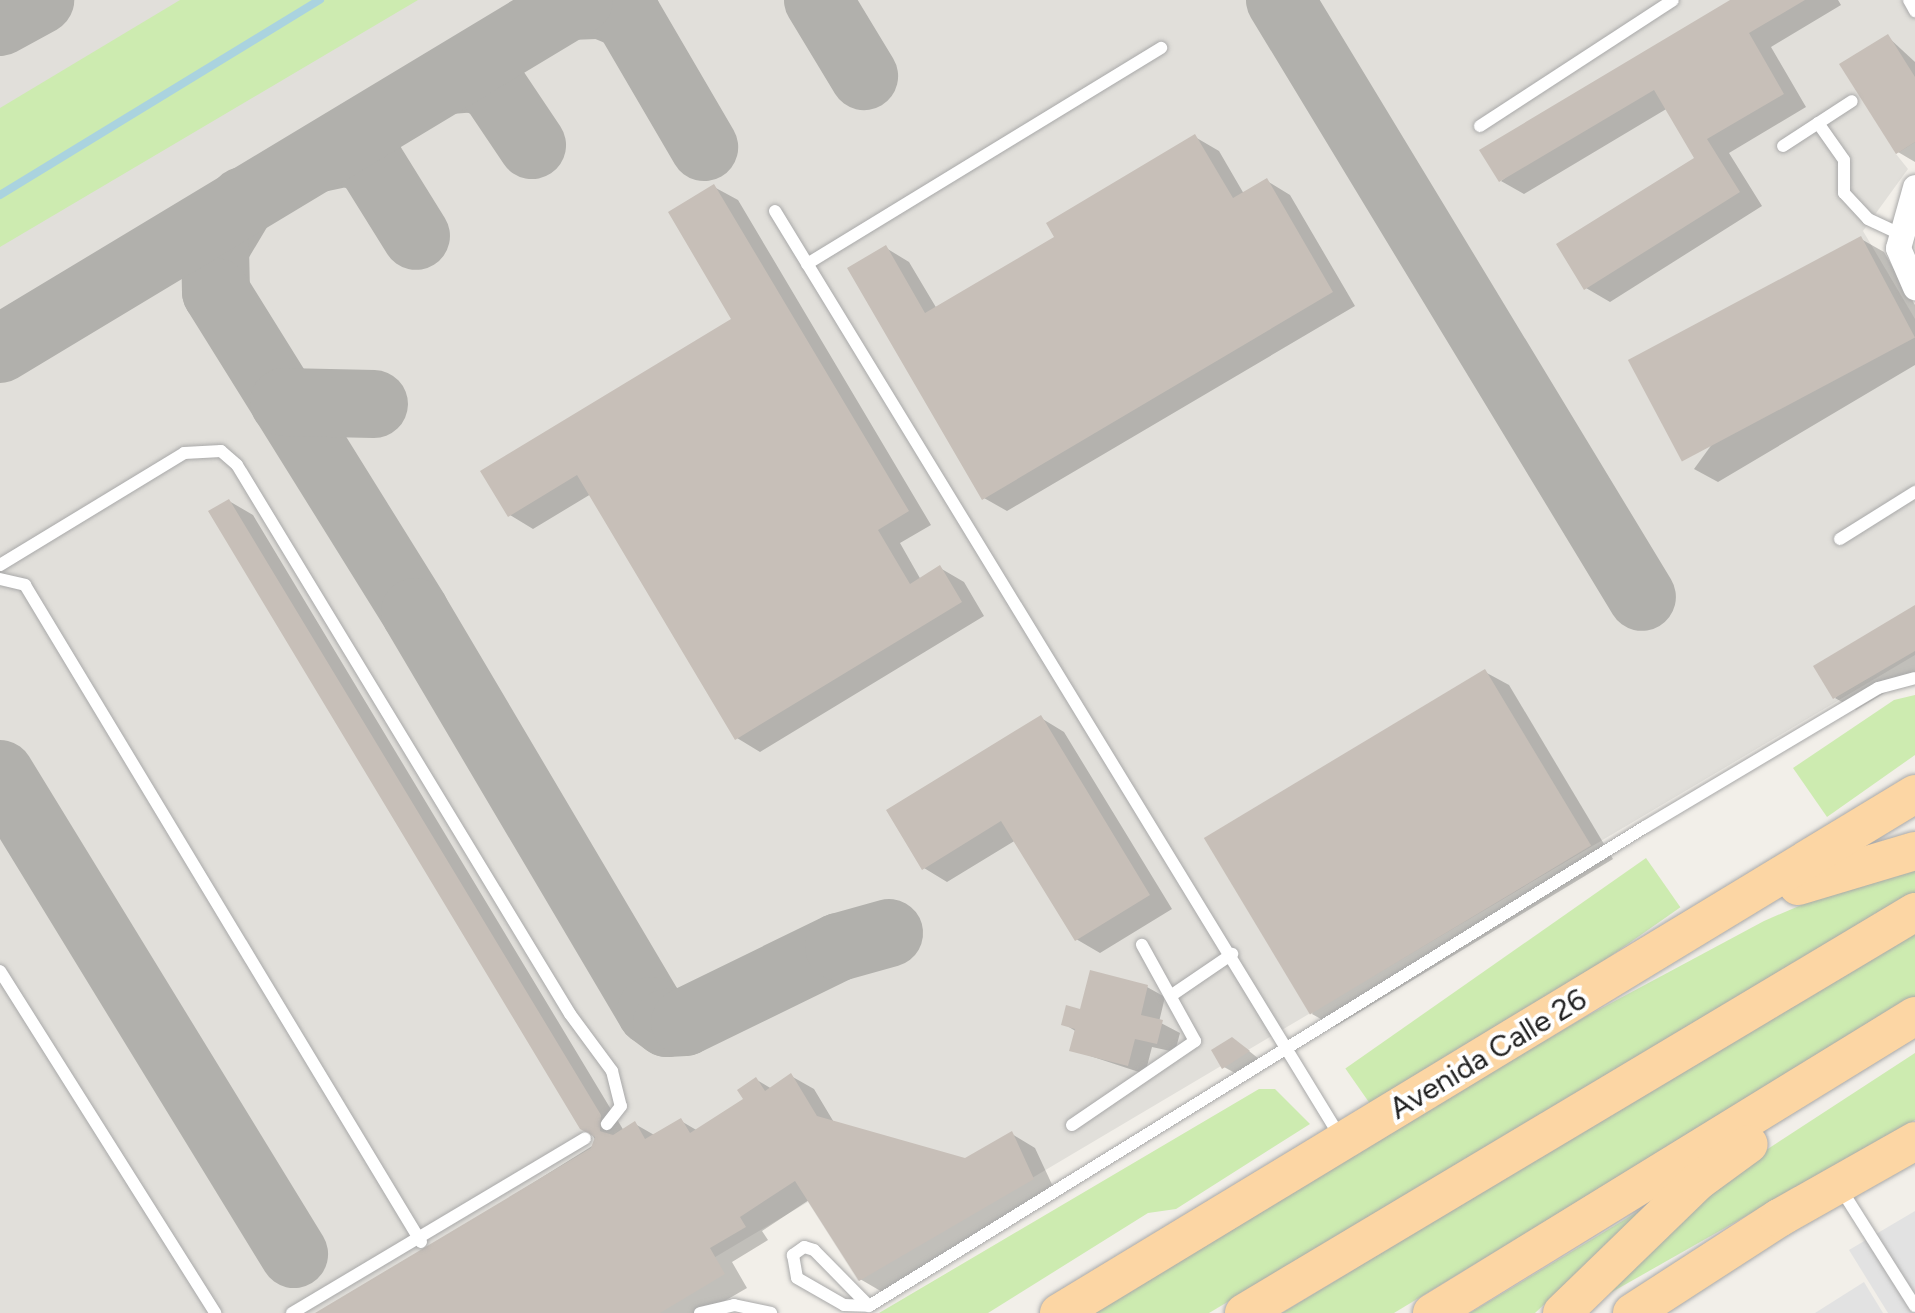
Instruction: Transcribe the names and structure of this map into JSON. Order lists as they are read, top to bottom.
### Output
{
  "streets": {
    "main road": ["Avenida Calle 26"]
  }
}
